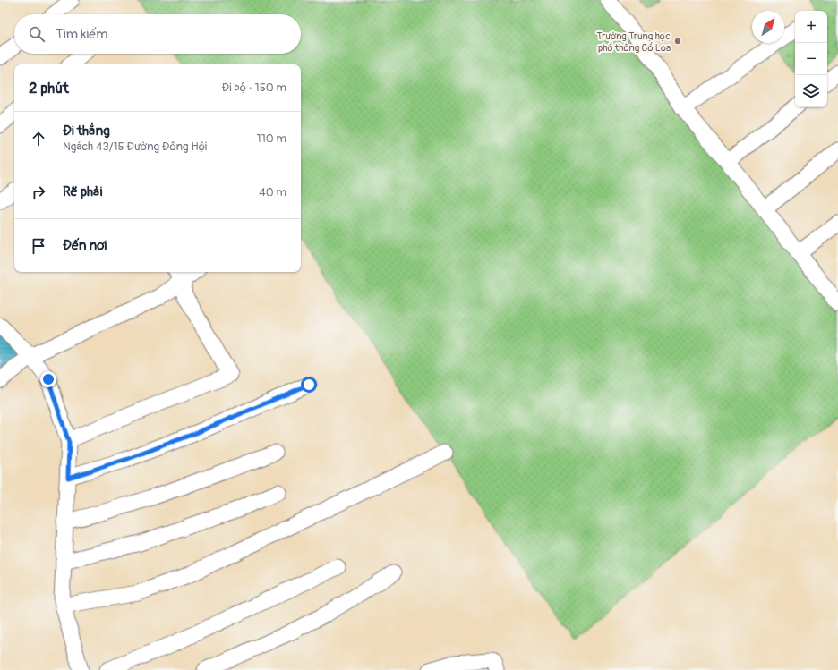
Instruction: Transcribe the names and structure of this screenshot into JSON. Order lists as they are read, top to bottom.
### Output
{
  "places": ["Trường Trung học phổ thông Cổ Loa"],
  "north": "top right",
  "page": {
    "map_buttons": ["+", "−"],
    "search": "Tìm kiếm",
    "heading": ["2 phút", "Đi bộ · 150 m"],
    "list": [
      ["Đi thẳng", "Ngách 43/15 Đường Đông Hội", "110 m"],
      ["Rẽ phải", "40 m"],
      "Đến nơi"
    ]
  }
}
